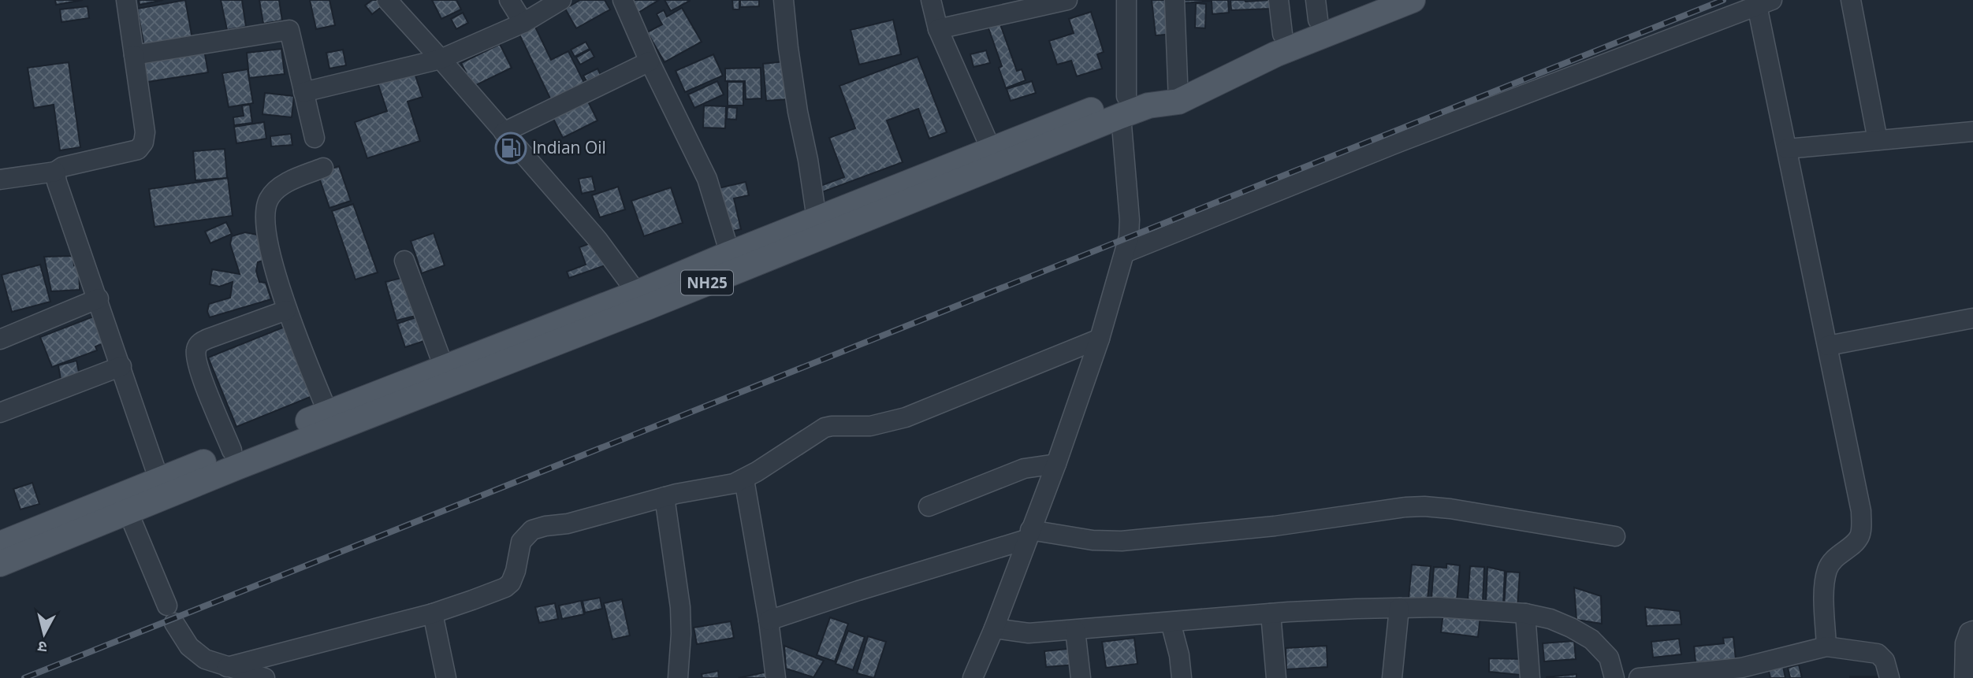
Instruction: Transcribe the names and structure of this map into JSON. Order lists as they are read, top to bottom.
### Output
{
  "streets": {
    "main road": ["NH25"]
  },
  "places": {
    "fuel station": ["Indian Oil"]
  },
  "north": "bottom"
}
